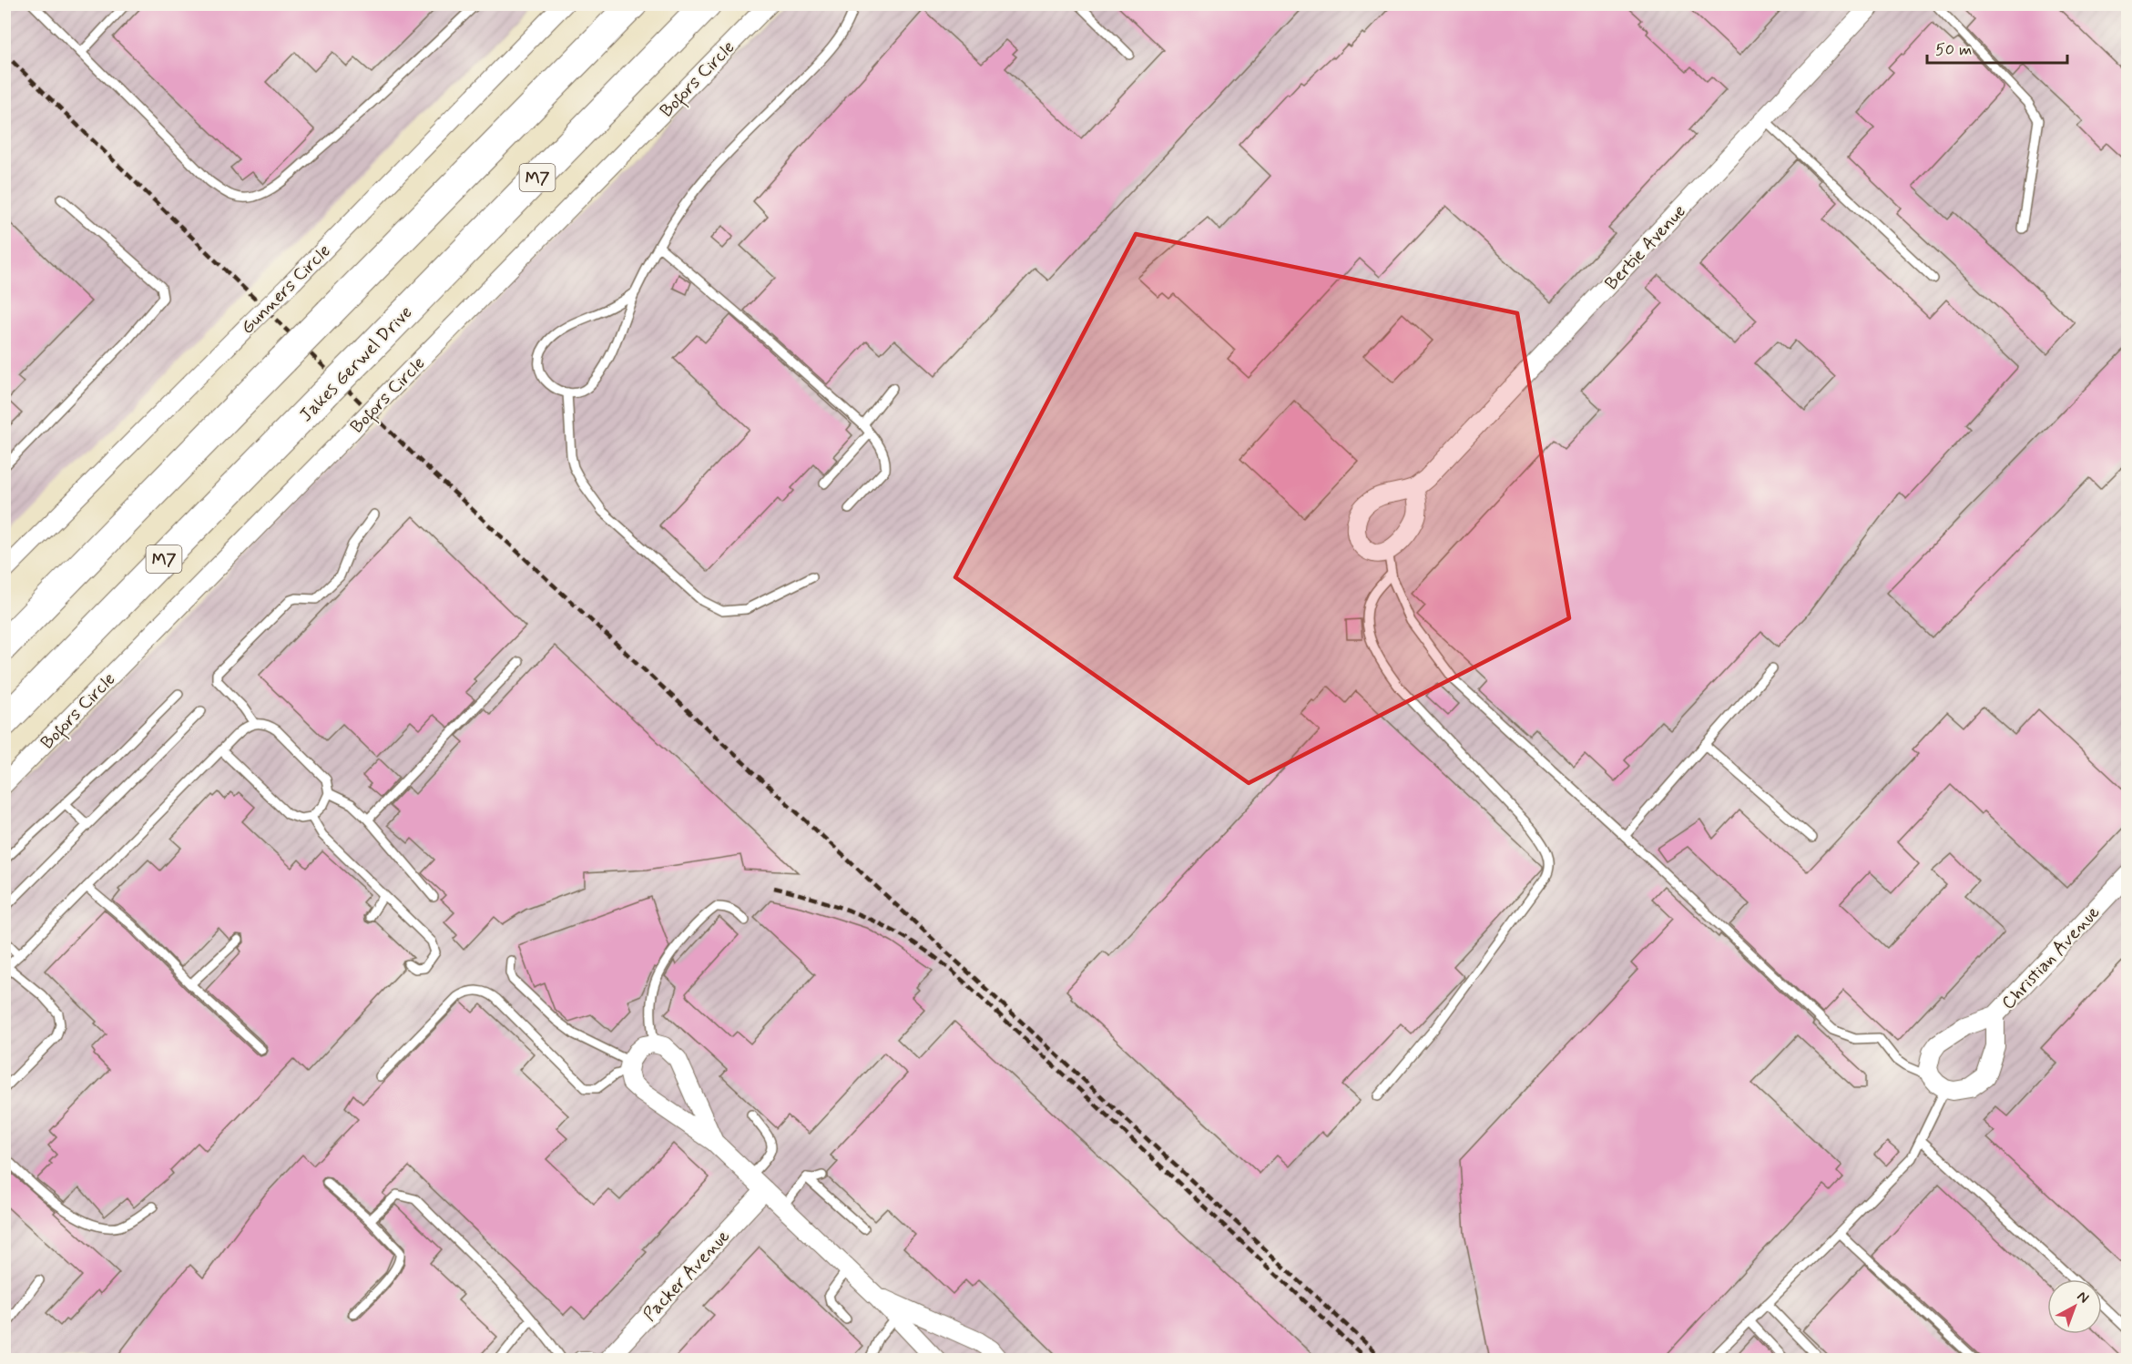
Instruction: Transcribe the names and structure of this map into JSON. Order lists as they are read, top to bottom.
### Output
{
  "streets": {
    "highway": ["M7", "Jakes Gerwel Drive"],
    "street": [
      "Bofors Circle",
      "Bertie Avenue",
      "Gunners Circle",
      "Christian Avenue",
      "Packer Avenue"
    ]
  },
  "scale_bar": "50 m",
  "north": "top right"
}
